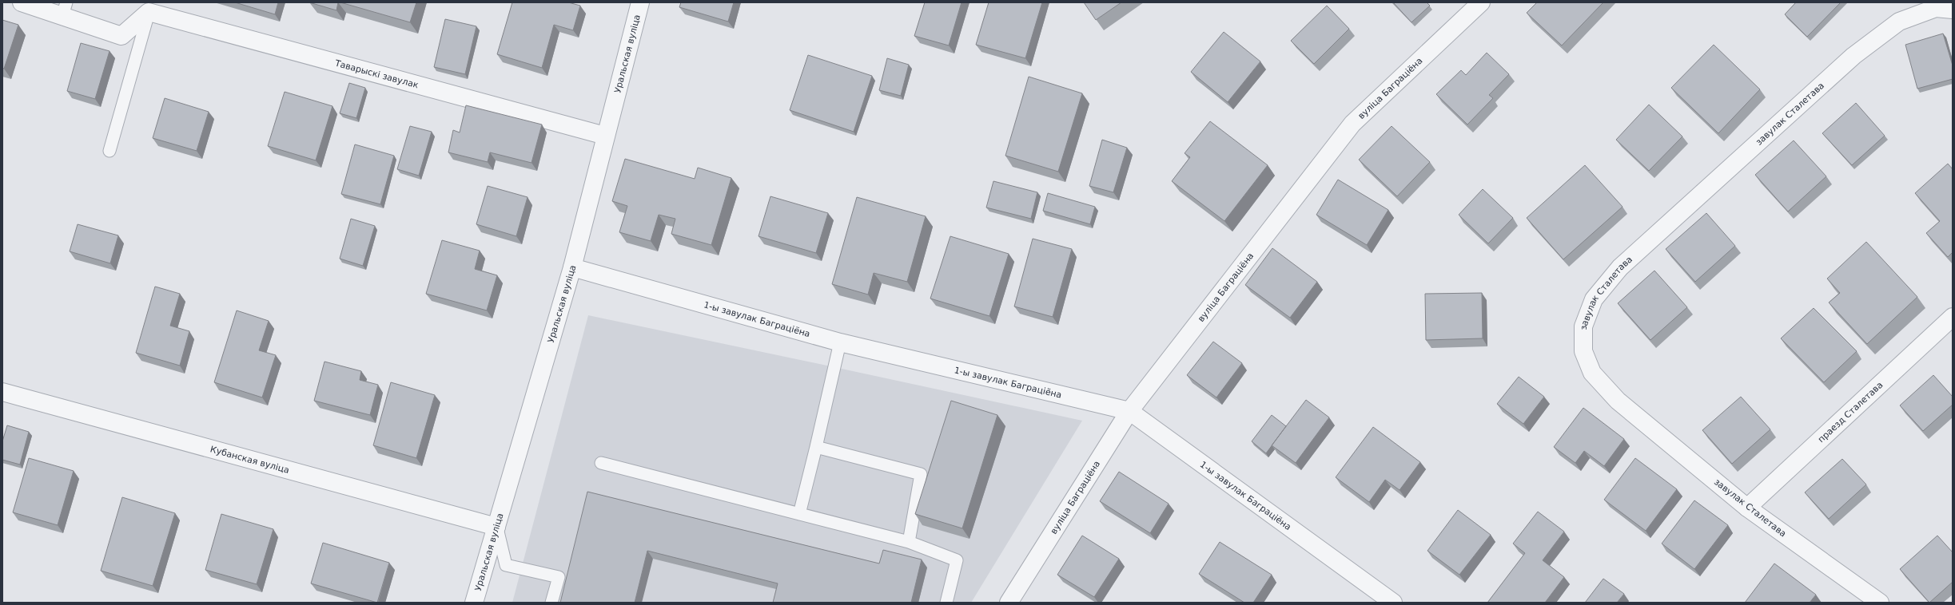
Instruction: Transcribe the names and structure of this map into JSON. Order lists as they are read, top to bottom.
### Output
{
  "streets": {
    "street": [
      "Уральская вуліца",
      "Таварыскі завулак",
      "вуліца Баграціёна",
      "завулак Сталетава",
      "1-ы завулак Баграціёна",
      "праезд Сталетава",
      "Кубанская вуліца"
    ]
  },
  "crossings": [
    ["Уральская вуліца", "Таварыскі завулак"],
    ["Уральская вуліца", "1-ы завулак Баграціёна"],
    ["Уральская вуліца", "Кубанская вуліца"],
    ["вуліца Баграціёна", "1-ы завулак Баграціёна"],
    ["завулак Сталетава", "праезд Сталетава"]
  ]
}
